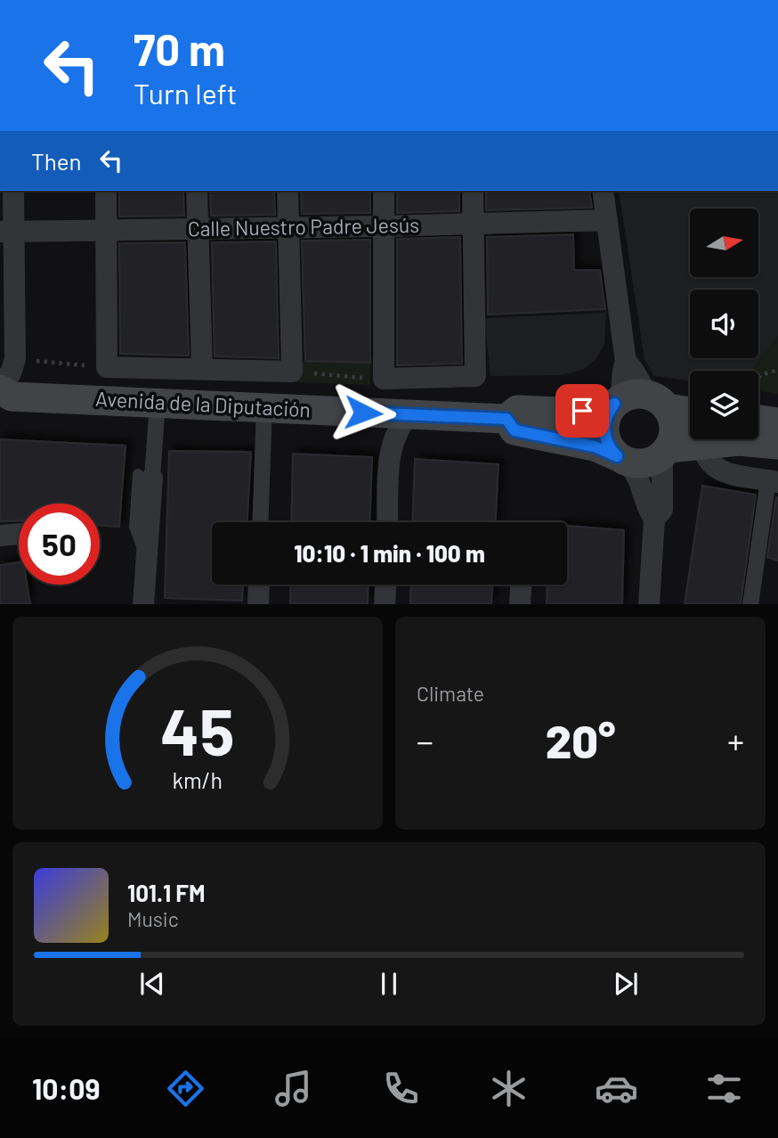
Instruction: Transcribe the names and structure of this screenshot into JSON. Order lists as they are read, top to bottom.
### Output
{
  "streets": {
    "main road": ["Avenida de la Diputación"],
    "street": ["Calle Nuestro Padre Jesús"]
  },
  "north": "right",
  "page": {
    "turn": ["70 m", "Turn left"],
    "then": "Then",
    "limit": "50",
    "trip": "10:10 · 1 min · 100 m",
    "tile": "Climate",
    "heat": ["−", "20°", "+"],
    "song": ["101.1 FM", "Music"],
    "tabs": "10:09",
    "gauge": ["45", "km/h"]
  }
}
